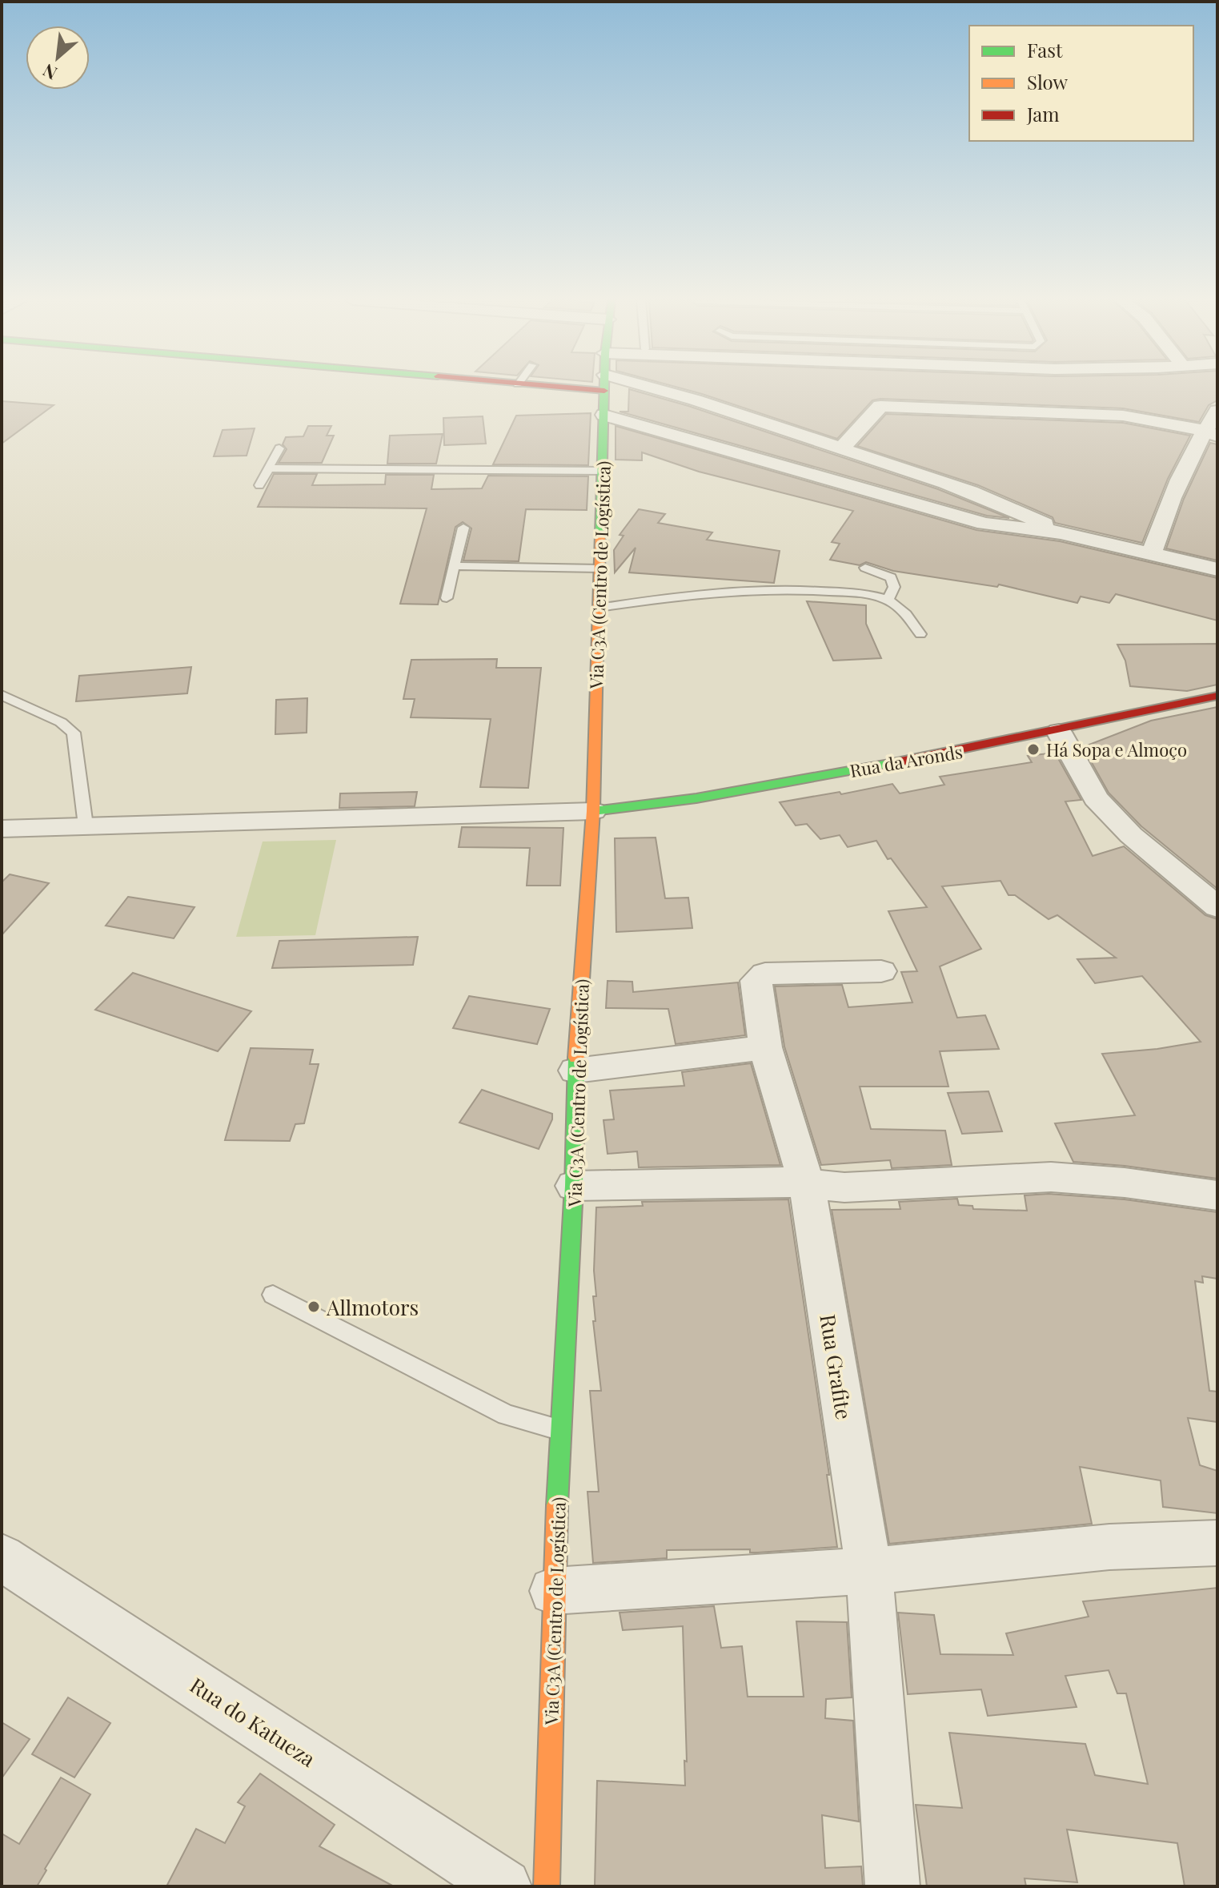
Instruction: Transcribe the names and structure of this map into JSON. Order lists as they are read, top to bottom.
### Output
{
  "streets": {
    "street": [
      "Via C3A (Centro de Logística)",
      "Rua da Aronds",
      "Rua Grafite",
      "Rua do Katueza"
    ]
  },
  "crossings": [
    ["Via C3A (Centro de Logística)", "Rua da Aronds"]
  ],
  "places": ["Há Sopa e Almoço", "Allmotors"],
  "legend": ["Fast", "Slow", "Jam"],
  "north": "bottom left"
}
